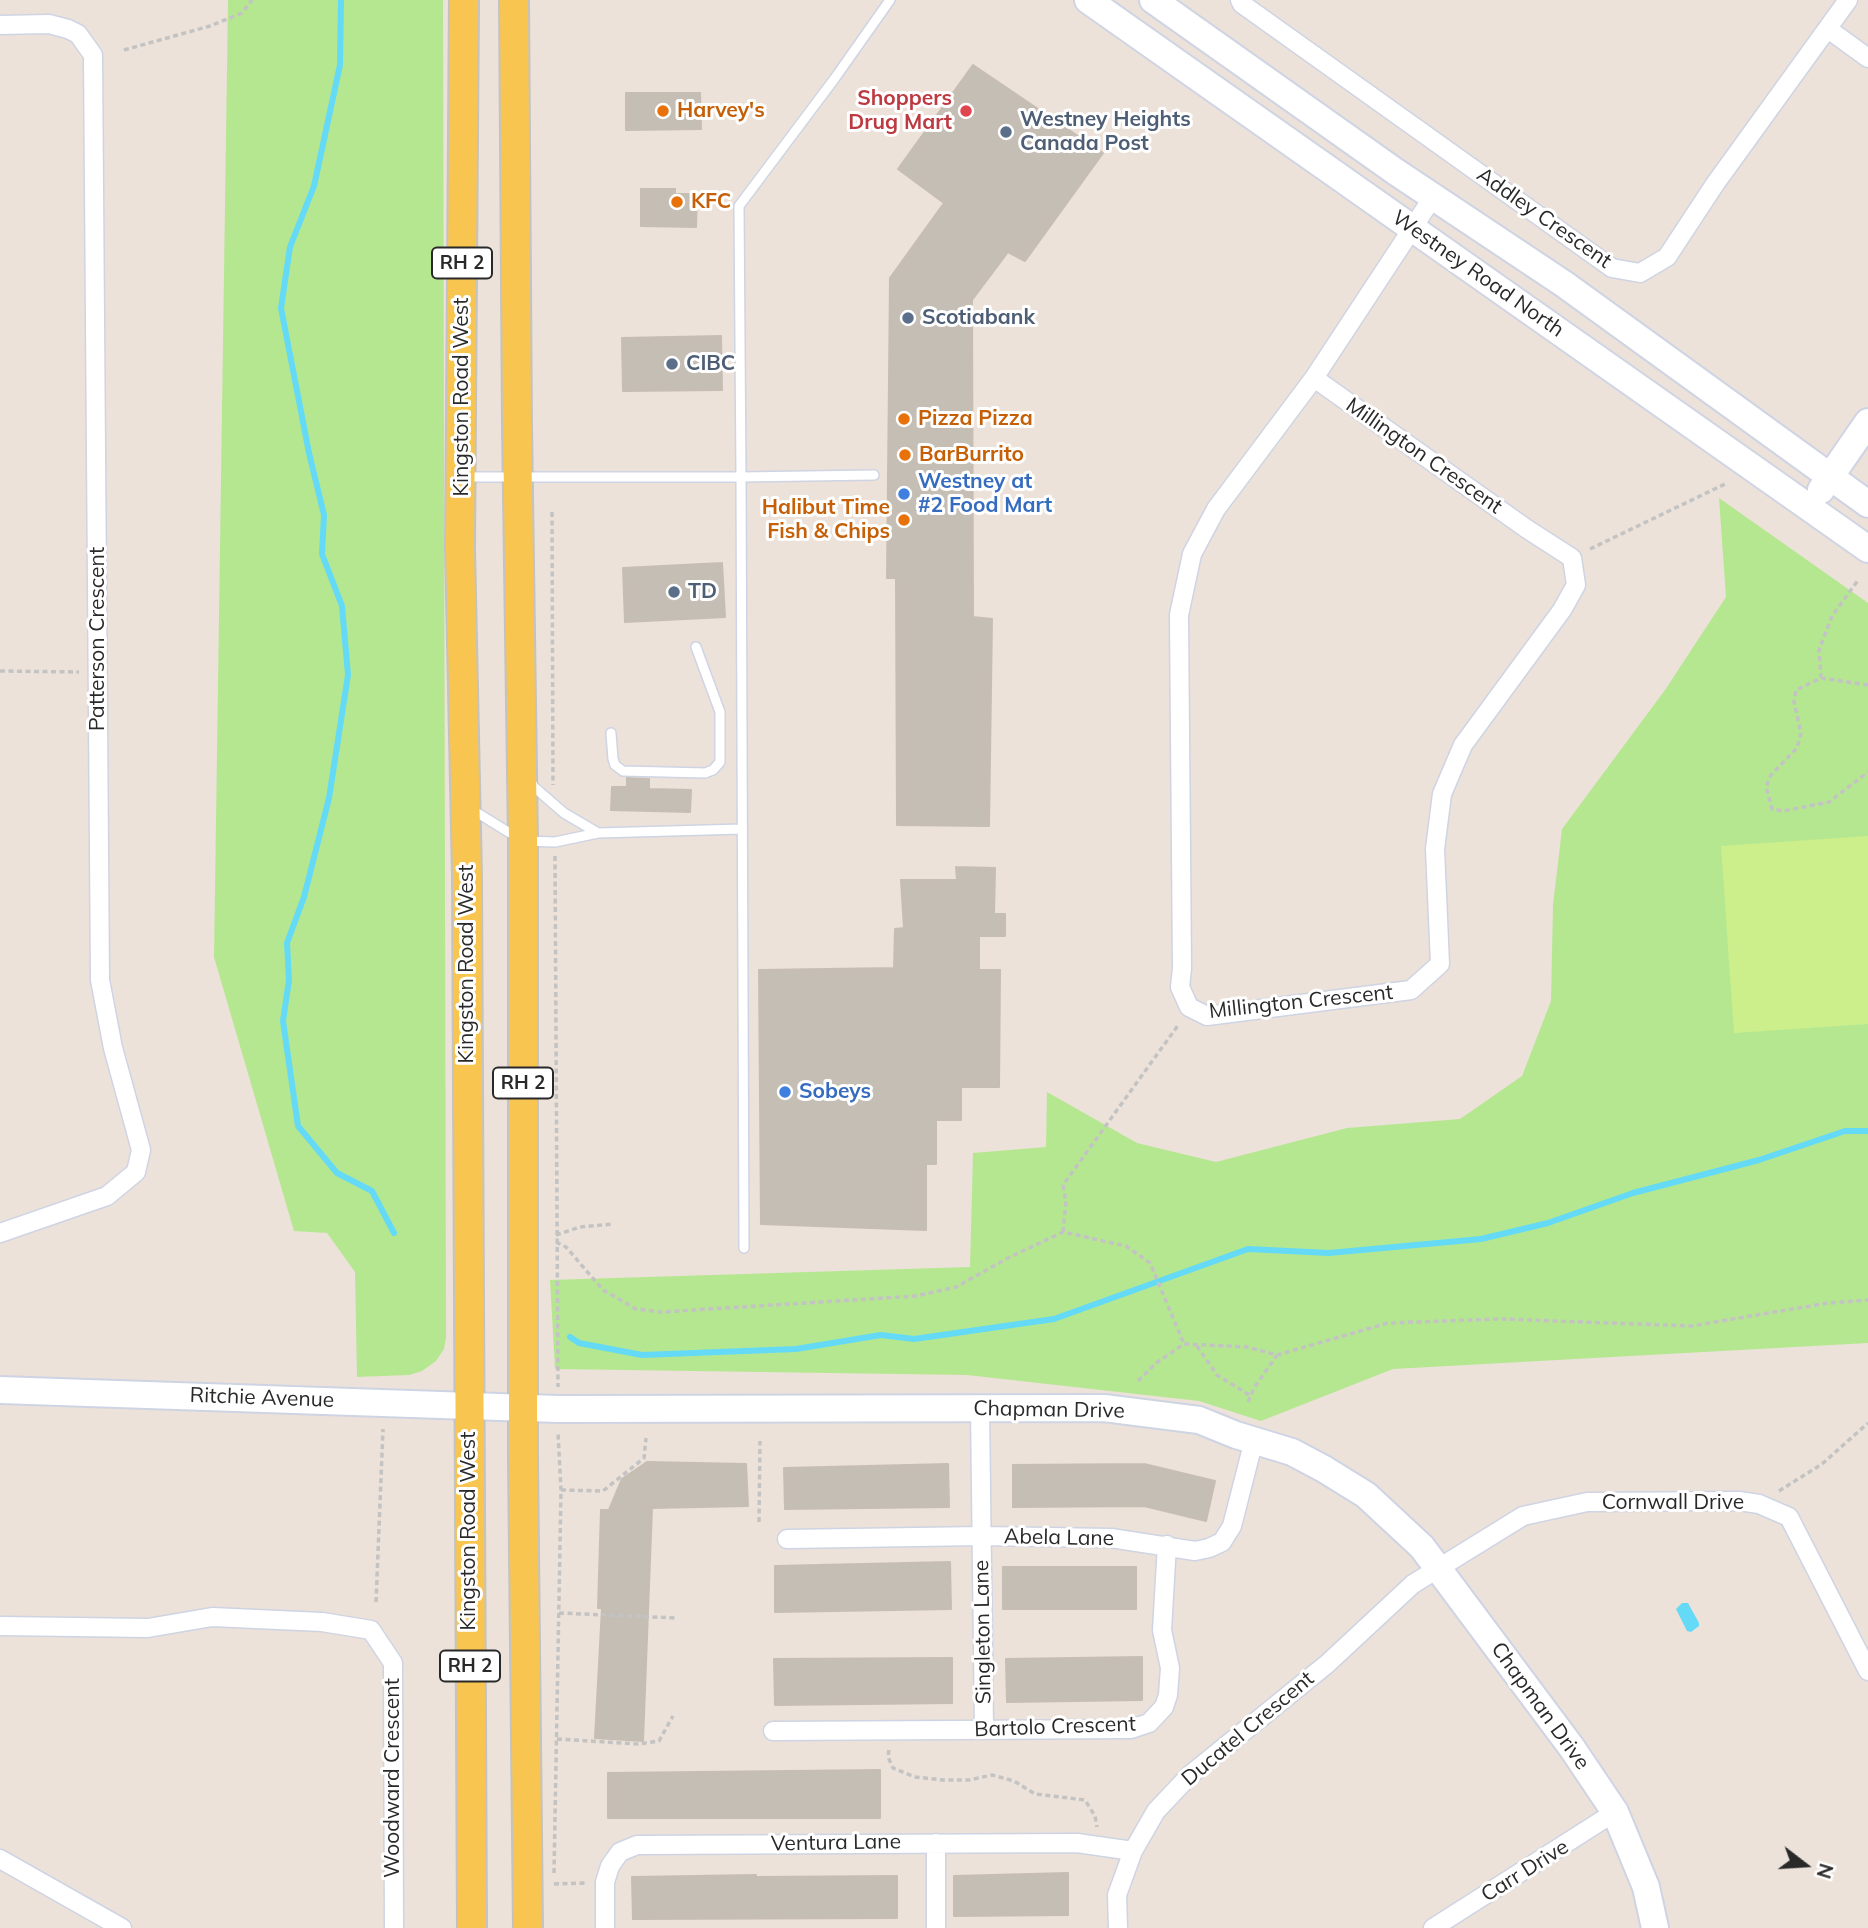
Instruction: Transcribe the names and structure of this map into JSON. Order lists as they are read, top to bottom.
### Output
{
  "streets": {
    "main road": ["RH 2", "Kingston Road West"],
    "street": [
      "Addley Crescent",
      "Westney Road North",
      "Millington Crescent",
      "Patterson Crescent",
      "Ritchie Avenue",
      "Chapman Drive",
      "Cornwall Drive",
      "Abela Lane",
      "Singleton Lane",
      "Bartolo Crescent",
      "Ducatel Crescent",
      "Woodward Crescent",
      "Ventura Lane",
      "Carr Drive"
    ]
  },
  "crossings": [
    ["RH 2", "Ritchie Avenue"],
    ["RH 2", "Chapman Drive"],
    ["Westney Road North", "Millington Crescent"],
    ["Kingston Road West", "Ritchie Avenue"],
    ["Ritchie Avenue", "Chapman Drive"],
    ["Chapman Drive", "Cornwall Drive"],
    ["Chapman Drive", "Abela Lane"],
    ["Chapman Drive", "Singleton Lane"],
    ["Chapman Drive", "Ducatel Crescent"],
    ["Chapman Drive", "Carr Drive"],
    ["Cornwall Drive", "Ducatel Crescent"],
    ["Abela Lane", "Singleton Lane"],
    ["Abela Lane", "Bartolo Crescent"],
    ["Singleton Lane", "Bartolo Crescent"],
    ["Ducatel Crescent", "Ventura Lane"]
  ],
  "places": [
    "Harvey's",
    "Shoppers Drug Mart",
    "Westney Heights Canada Post",
    "KFC",
    "Scotiabank",
    "CIBC",
    "Pizza Pizza",
    "BarBurrito",
    "Westney at #2 Food Mart",
    "Halibut Time Fish & Chips",
    "TD",
    "Sobeys"
  ],
  "north": "right"
}
